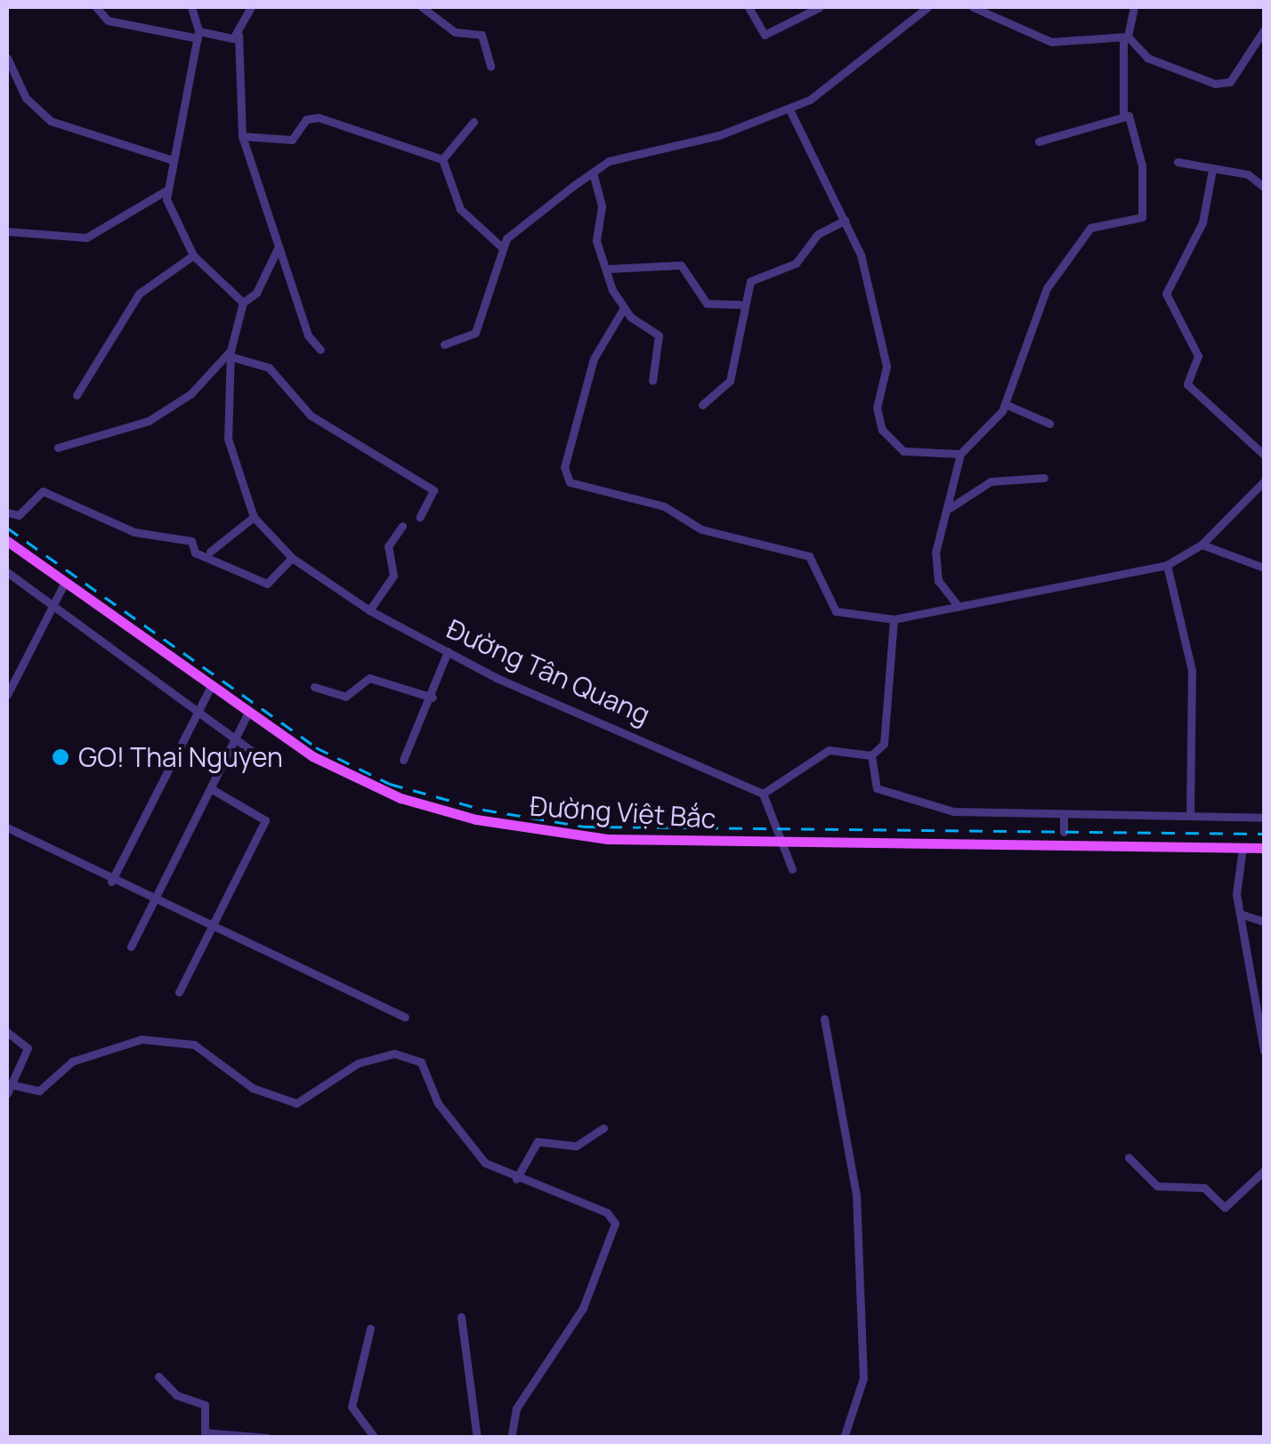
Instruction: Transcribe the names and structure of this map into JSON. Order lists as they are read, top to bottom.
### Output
{
  "streets": {
    "main road": ["Đường Việt Bắc"],
    "street": ["Đường Tân Quang"]
  },
  "places": ["GO! Thai Nguyen"]
}
